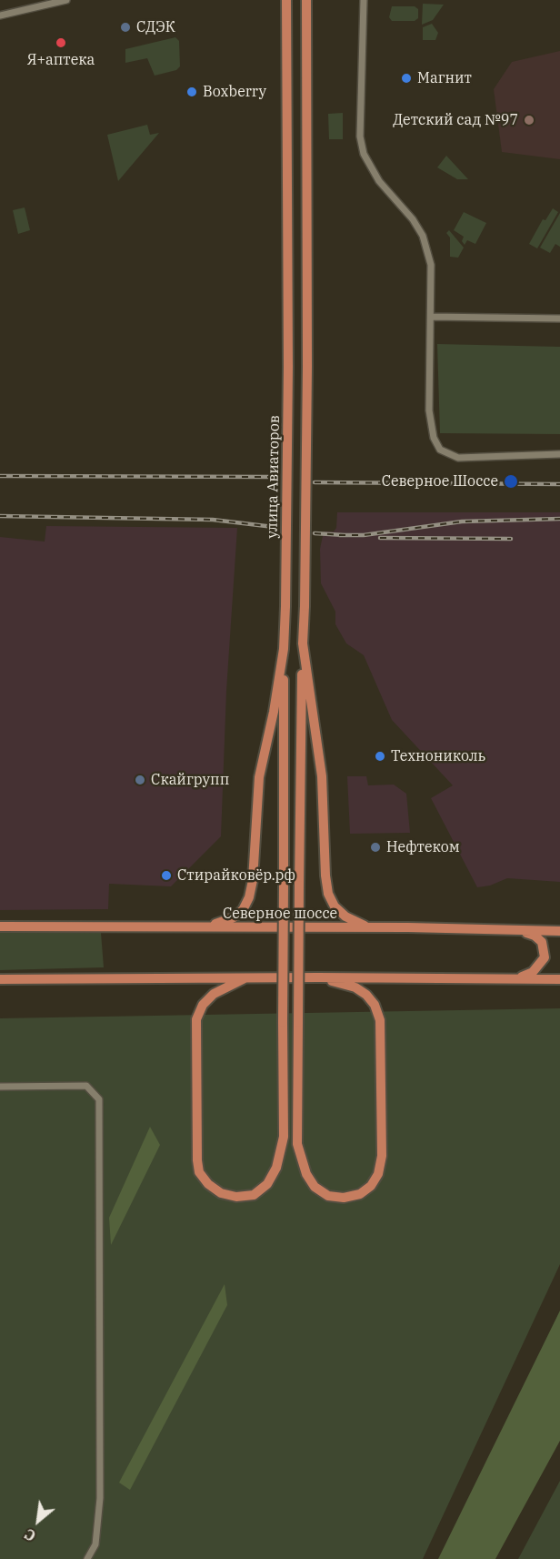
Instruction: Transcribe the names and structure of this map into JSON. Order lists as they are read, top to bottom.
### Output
{
  "streets": {
    "main road": ["улица Авиаторов", "Северное шоссе"]
  },
  "crossings": [
    ["улица Авиаторов", "Северное шоссе"]
  ],
  "places": [
    "СДЭК",
    "Я+аптека",
    "Магнит",
    "Boxberry",
    "Детский сад №97",
    "Северное Шоссе",
    "Технониколь",
    "Скайгрупп",
    "Нефтеком",
    "Стирайковёр.рф"
  ],
  "north": "bottom left"
}
